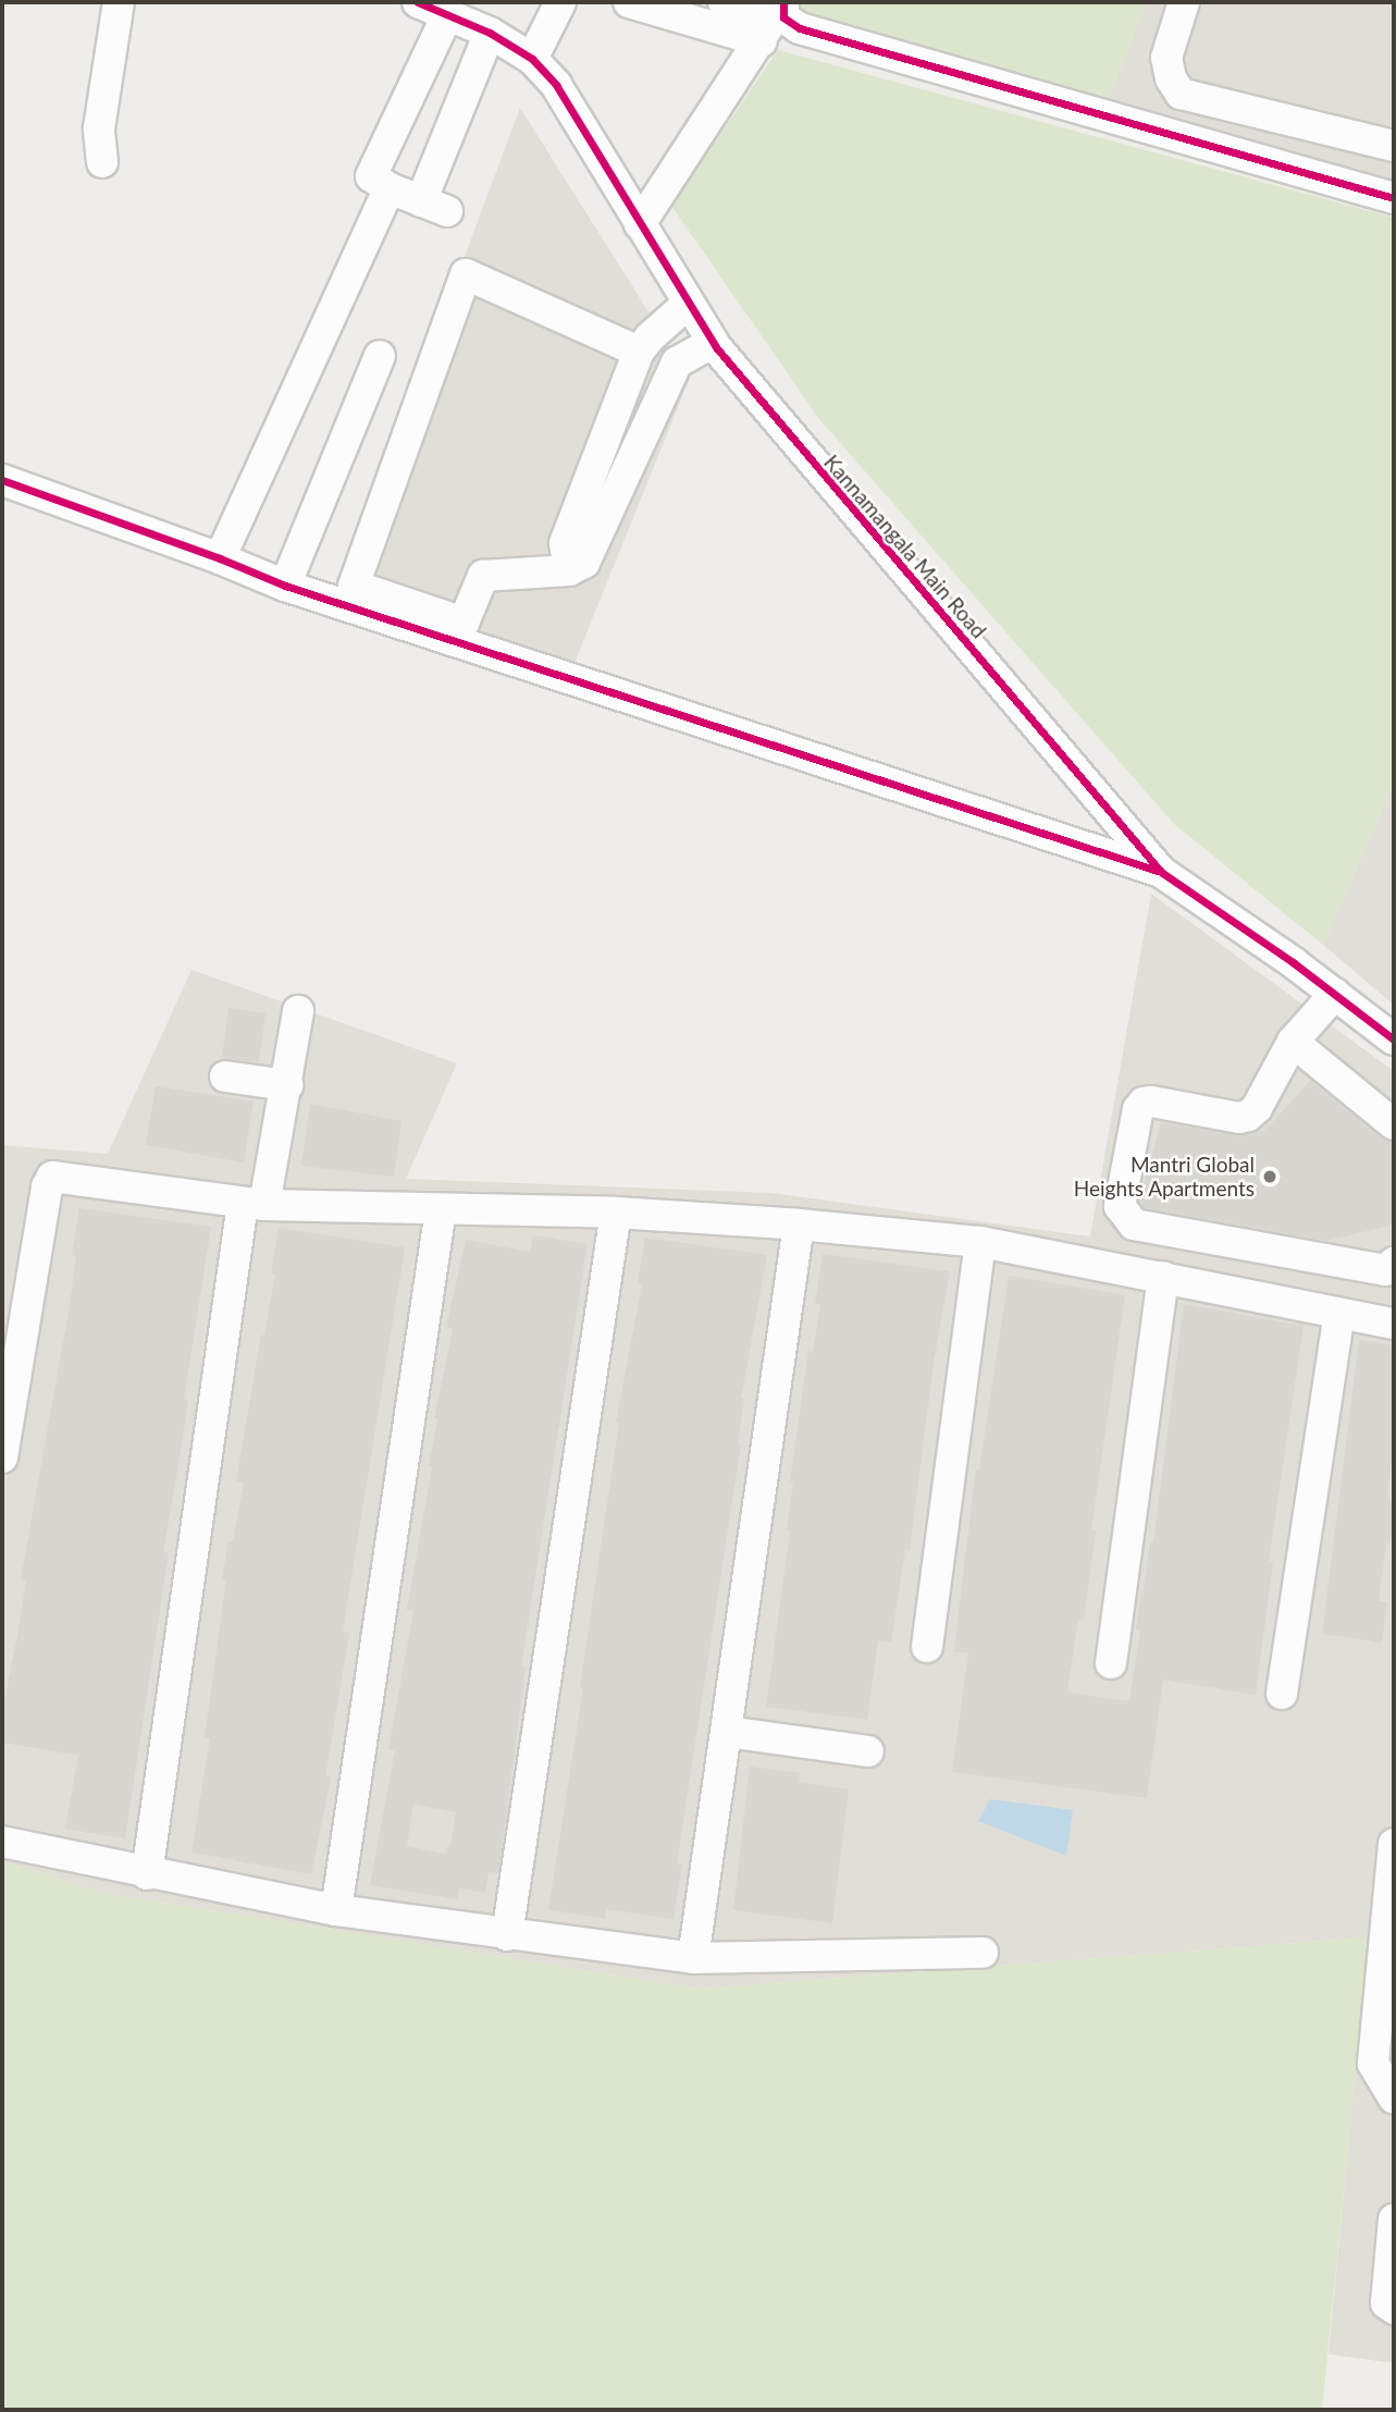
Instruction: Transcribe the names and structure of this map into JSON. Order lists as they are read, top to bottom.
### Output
{
  "streets": {
    "street": ["Kannamangala Main Road"]
  },
  "places": ["Mantri Global Heights Apartments"]
}
